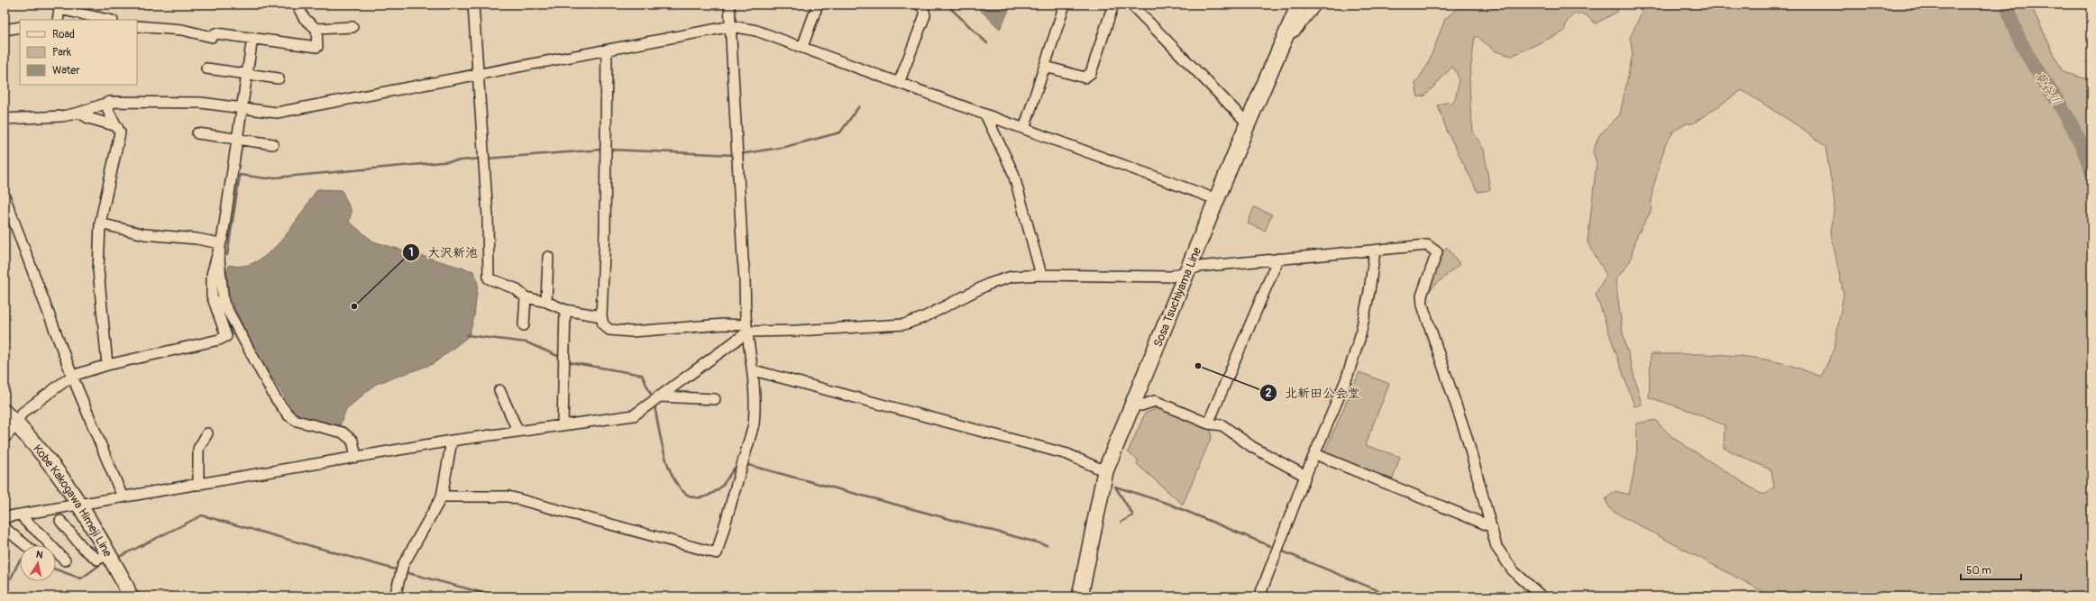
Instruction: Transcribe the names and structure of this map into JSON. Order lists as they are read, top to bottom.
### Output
{
  "streets": {
    "main road": ["Sosa Tsuchiyama Line", "Kobe Kakogawa Himeji Line"]
  },
  "water": ["草谷川"],
  "places": ["大沢新池", "北新田公会堂"],
  "legend": ["Road", "Park", "Water"],
  "scale_bar": "50 m",
  "north": "top"
}
